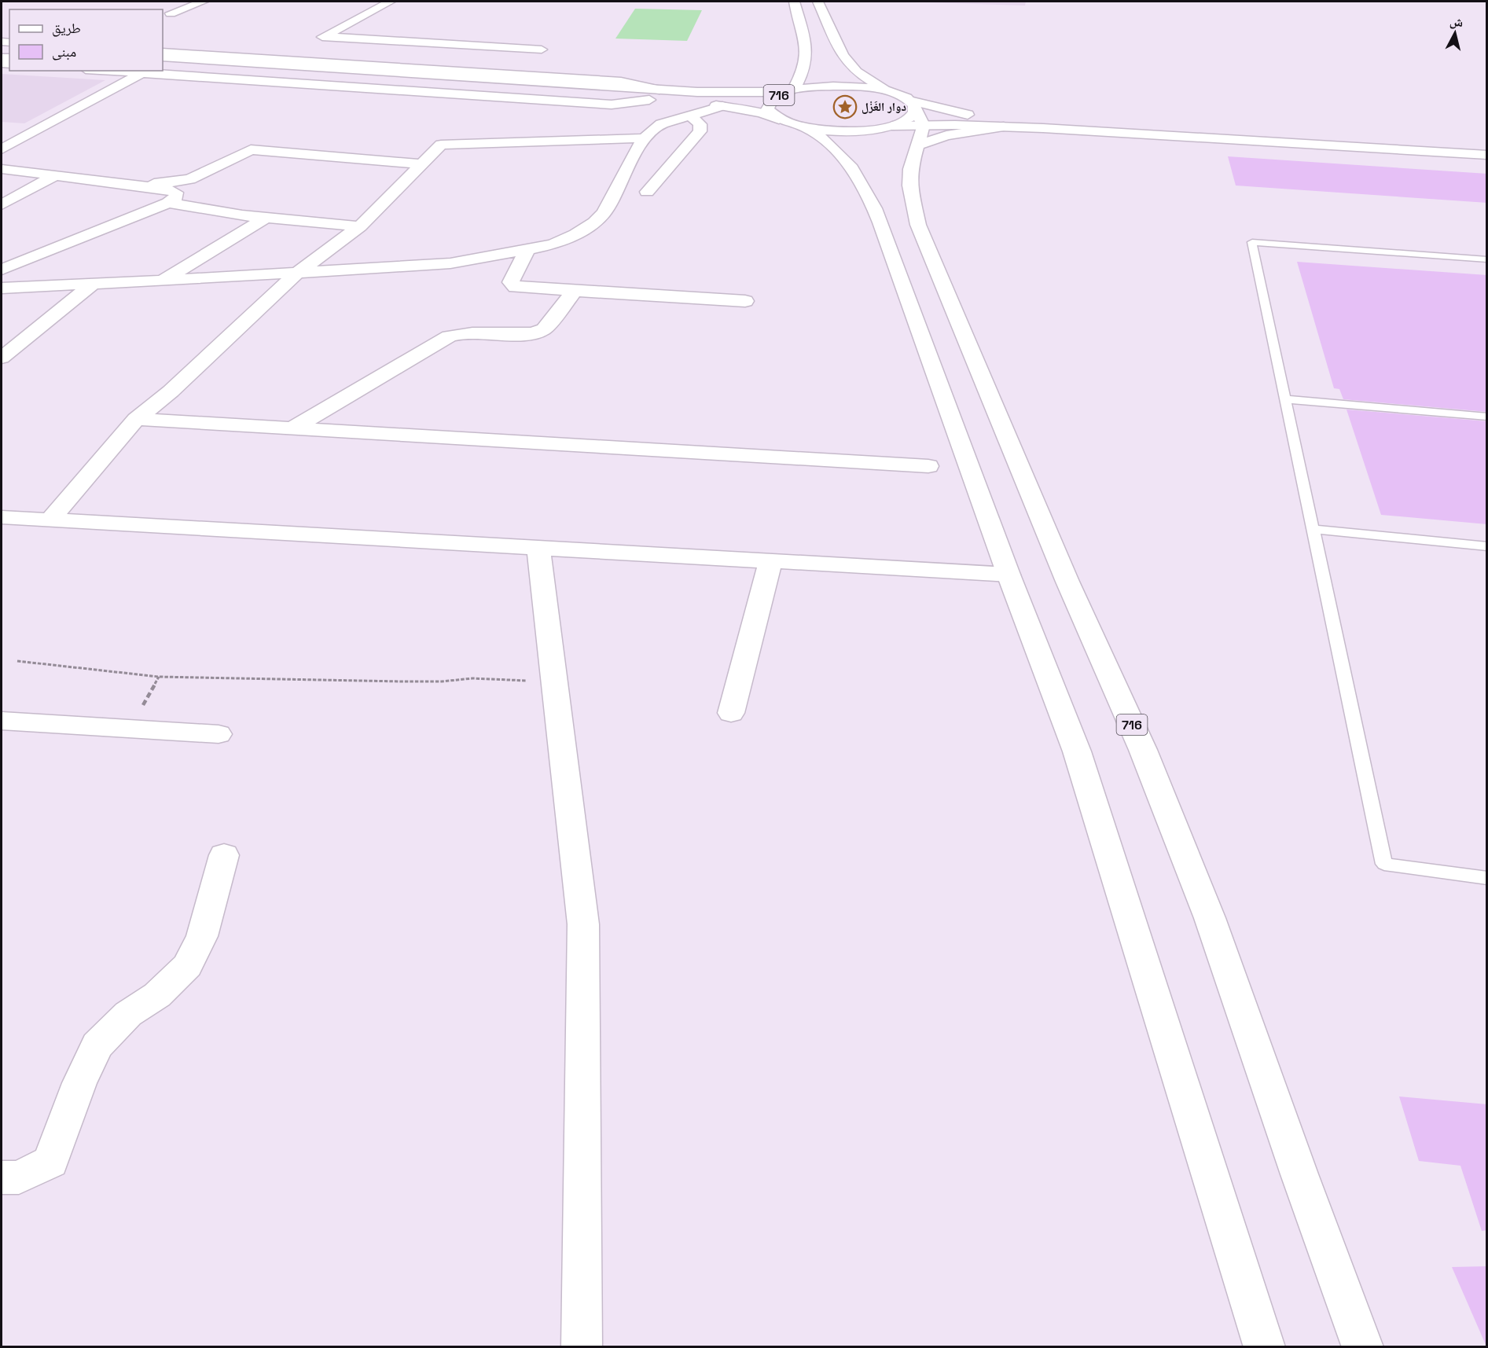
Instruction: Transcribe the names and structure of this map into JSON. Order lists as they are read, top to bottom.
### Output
{
  "streets": {
    "street": ["716"]
  },
  "places": {
    "place": ["دوار الغَزْل"]
  },
  "legend": ["طريق", "مبنى"],
  "north": "top"
}
